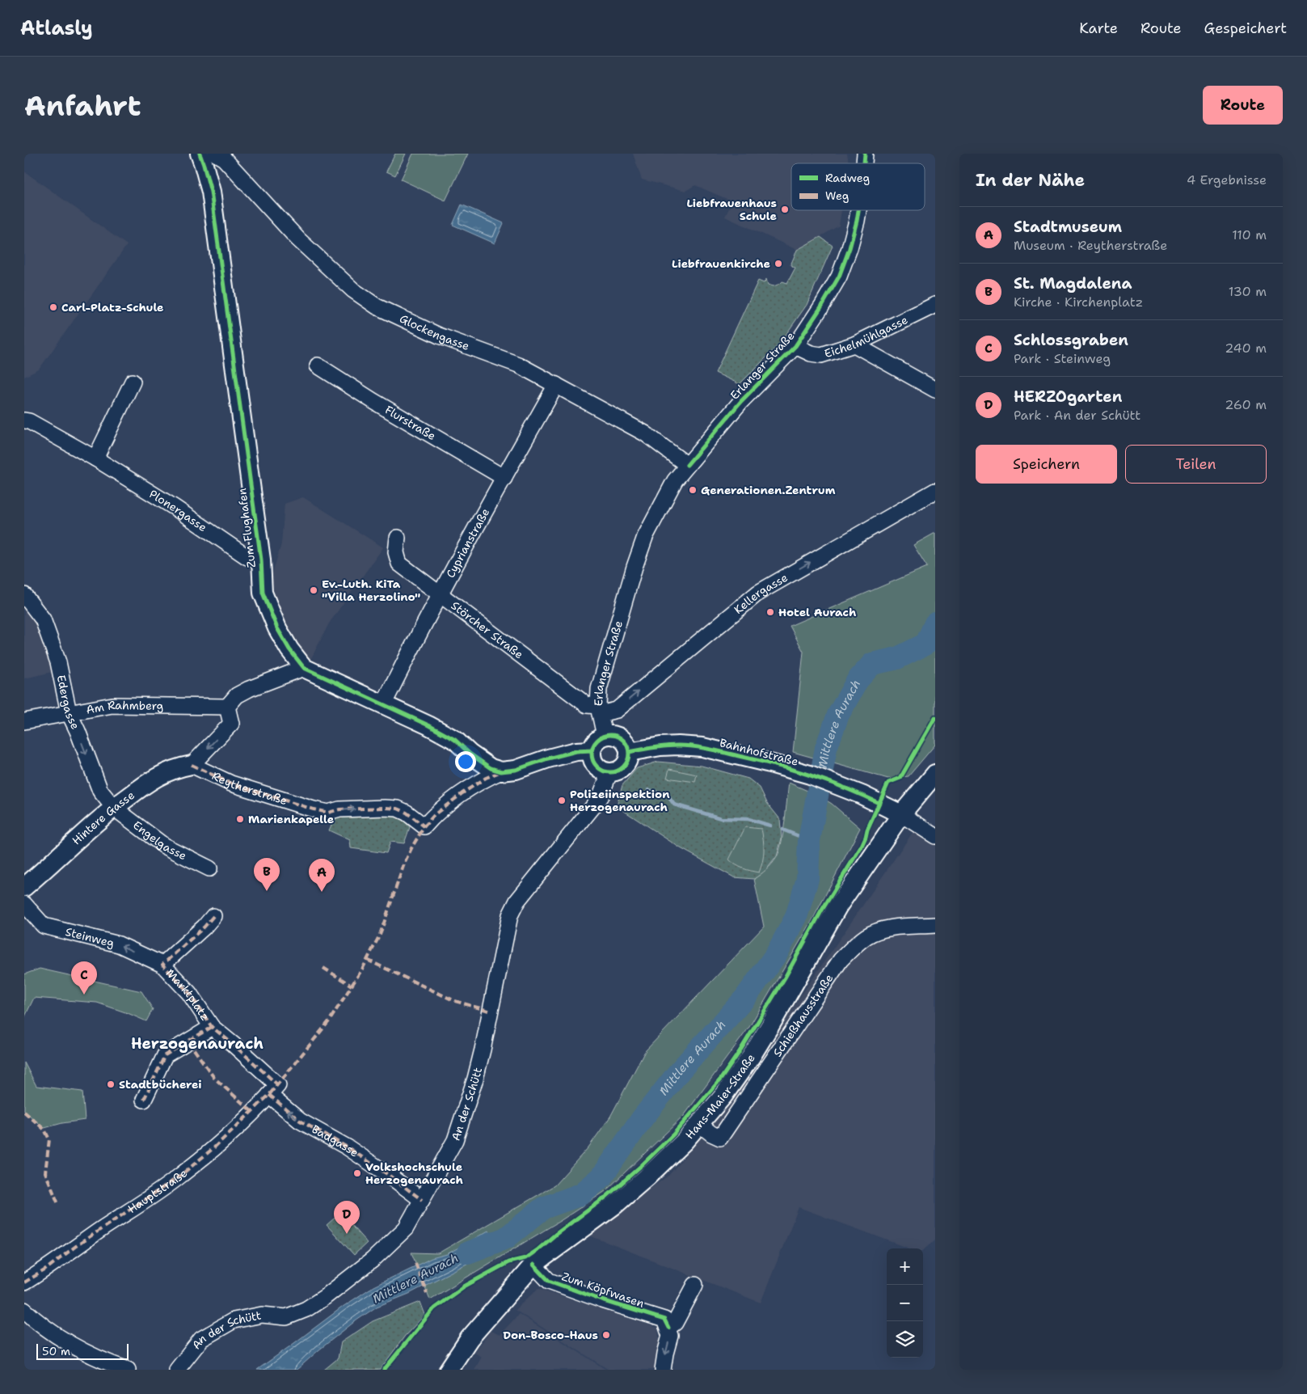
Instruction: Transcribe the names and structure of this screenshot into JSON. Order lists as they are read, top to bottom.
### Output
{
  "streets": {
    "street": [
      "Glockengasse",
      "Eichelmühlgasse",
      "Erlanger Straße",
      "Flurstraße",
      "Plonergasse",
      "Zum Flughafen",
      "Cyprianstraße",
      "Kellergasse",
      "Störcher Straße",
      "Edergasse",
      "Am Rahmberg",
      "Bahnhofstraße",
      "Reytherstraße",
      "Hintere Gasse",
      "Engelgasse",
      "Steinweg",
      "Marktplatz",
      "Schießhausstraße",
      "Hans-Maier-Straße",
      "An der Schütt",
      "Badgasse",
      "Hauptstraße",
      "Zum Köpfwasen"
    ]
  },
  "crossings": [
    ["Glockengasse", "Erlanger Straße"],
    ["Glockengasse", "Cyprianstraße"],
    ["Eichelmühlgasse", "Erlanger Straße"],
    ["Erlanger Straße", "Kellergasse"],
    ["Erlanger Straße", "Störcher Straße"],
    ["Erlanger Straße", "Bahnhofstraße"],
    ["Erlanger Straße", "An der Schütt"],
    ["Flurstraße", "Cyprianstraße"],
    ["Plonergasse", "Zum Flughafen"],
    ["Zum Flughafen", "Cyprianstraße"],
    ["Zum Flughafen", "Reytherstraße"],
    ["Cyprianstraße", "Störcher Straße"],
    ["Kellergasse", "Störcher Straße"],
    ["Edergasse", "Am Rahmberg"],
    ["Edergasse", "Hintere Gasse"],
    ["Edergasse", "Engelgasse"],
    ["Bahnhofstraße", "Hans-Maier-Straße"],
    ["Bahnhofstraße", "An der Schütt"],
    ["Reytherstraße", "Hintere Gasse"],
    ["Hintere Gasse", "Engelgasse"],
    ["Steinweg", "Marktplatz"],
    ["Marktplatz", "Badgasse"],
    ["Marktplatz", "Hauptstraße"],
    ["Schießhausstraße", "Hans-Maier-Straße"],
    ["Hans-Maier-Straße", "Zum Köpfwasen"],
    ["An der Schütt", "Badgasse"],
    ["Badgasse", "Hauptstraße"]
  ],
  "one_way": [
    "Kellergasse",
    "Edergasse",
    "Reytherstraße",
    "Steinweg",
    "Badgasse"
  ],
  "districts": ["Herzogenaurach"],
  "water": ["Mittlere Aurach"],
  "places": [
    "Liebfrauenhaus Schule",
    "Liebfrauenkirche",
    "Carl-Platz-Schule",
    "Generationen.Zentrum",
    "Ev.-Luth. KiTa \"Villa Herzolino\"",
    "Hotel Aurach",
    "Polizeiinspektion Herzogenaurach",
    "Marienkapelle",
    "Stadtbücherei",
    "Volkshochschule Herzogenaurach",
    "Don-Bosco-Haus"
  ],
  "legend": ["Radweg", "Weg"],
  "scale_bar": "50 m",
  "page": {
    "header": "Atlasly",
    "nav": ["Karte", "Route", "Gespeichert"],
    "buttons": [
      "Route",
      ["Speichern", "Teilen"]
    ],
    "title": "Anfahrt",
    "heading": ["In der Nähe", "4 Ergebnisse"],
    "list": [
      {
        "mark": "A",
        "name": "Stadtmuseum",
        "note": "Museum · Reytherstraße",
        "value": "110 m"
      },
      {
        "mark": "B",
        "name": "St. Magdalena",
        "note": "Kirche · Kirchenplatz",
        "value": "130 m"
      },
      {
        "mark": "C",
        "name": "Schlossgraben",
        "note": "Park · Steinweg",
        "value": "240 m"
      },
      {
        "mark": "D",
        "name": "HERZOgarten",
        "note": "Park · An der Schütt",
        "value": "260 m"
      }
    ],
    "pins": [
      "B",
      "A",
      "C",
      "D"
    ],
    "map_buttons": ["+", "−"],
    "scale": "50 m"
  }
}
